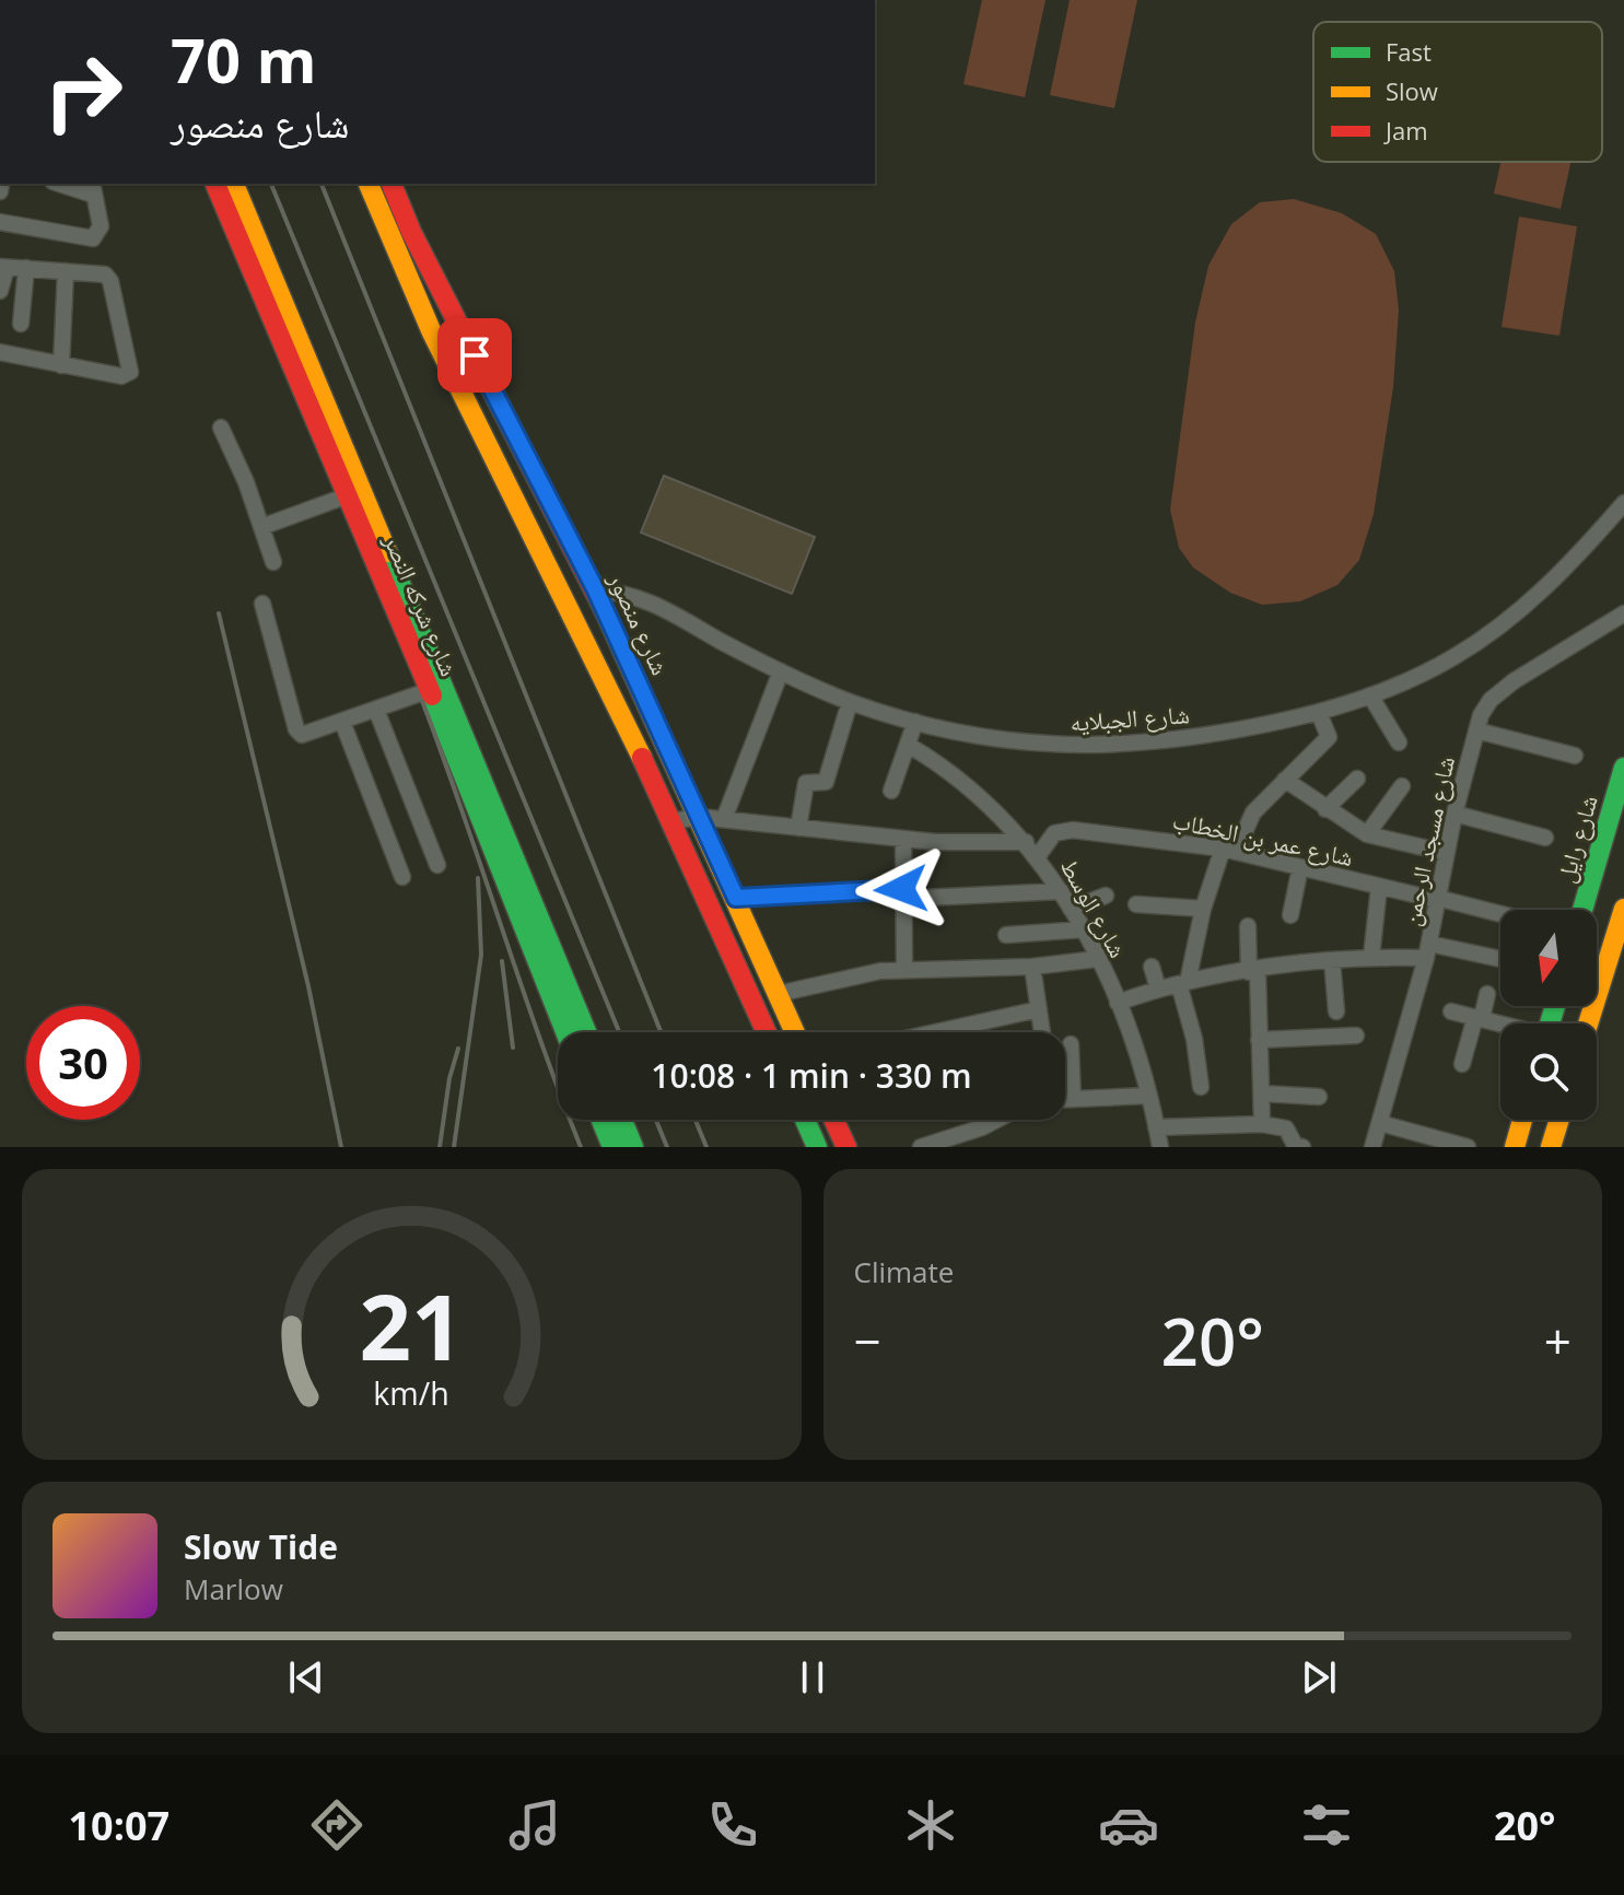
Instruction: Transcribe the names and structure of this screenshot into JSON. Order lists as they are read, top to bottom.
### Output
{
  "streets": {
    "street": [
      "شارع شركه النصر",
      "شارع منصور",
      "شارع الجبلايه",
      "شارع عمر بن الخطاب",
      "شارع رايل",
      "شارع مسجد الرحمن",
      "شارع الوسط"
    ]
  },
  "crossings": [
    ["شارع منصور", "شارع الجبلايه"],
    ["شارع عمر بن الخطاب", "شارع مسجد الرحمن"],
    ["شارع عمر بن الخطاب", "شارع الوسط"]
  ],
  "legend": ["Fast", "Slow", "Jam"],
  "north": "bottom",
  "page": {
    "turn": ["70 m", "شارع منصور"],
    "limit": "30",
    "trip": "10:08 · 1 min · 330 m",
    "tile": "Climate",
    "heat": ["−", "20°", "+"],
    "song": ["Slow Tide", "Marlow"],
    "tabs": ["10:07", "20°"],
    "gauge": ["21", "km/h"]
  }
}
